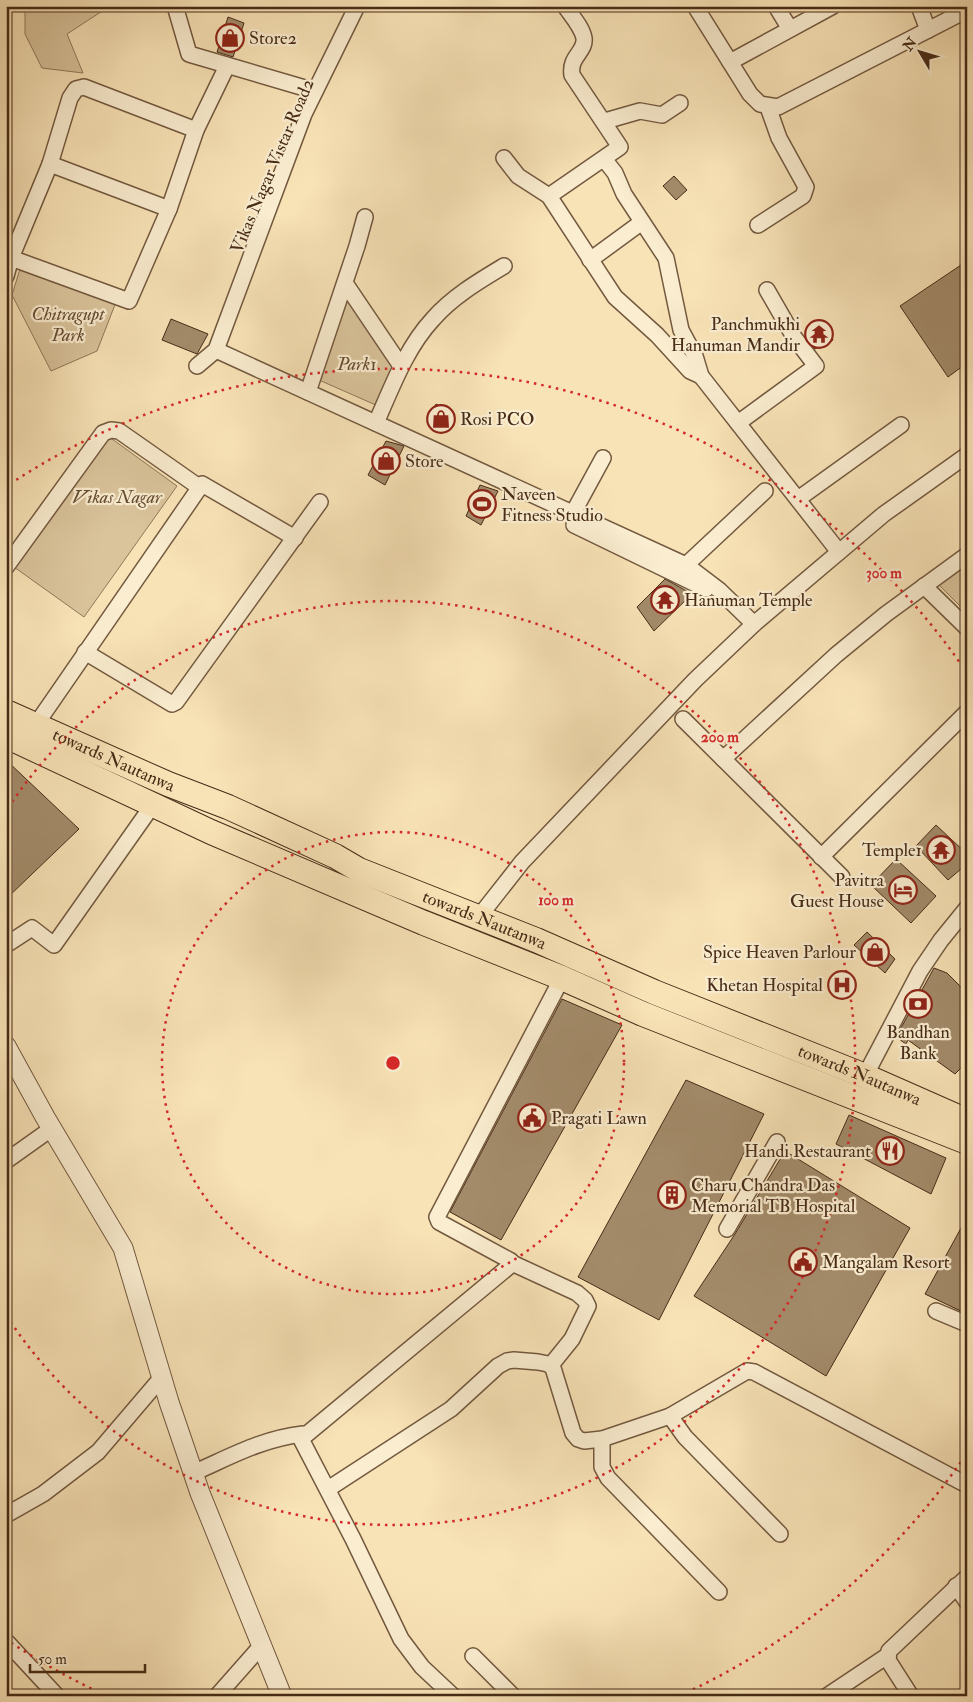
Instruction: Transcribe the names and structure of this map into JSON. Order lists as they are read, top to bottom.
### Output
{
  "streets": {
    "main road": ["towards Nautanwa"],
    "street": ["Vikas Nagar Vistar Road2"]
  },
  "parks": ["Chitragupt Park", "Park1", "Vikas Nagar"],
  "places": {
    "shop": [
      "Store2",
      "Rosi PCO",
      "Store",
      "Spice Heaven Parlour"
    ],
    "temple": ["Panchmukhi Hanuman Mandir", "Hanuman Temple", "Temple1"],
    "sports": ["Naveen Fitness Studio"],
    "hotel": ["Pavitra Guest House"],
    "hospital": ["Khetan Hospital"],
    "bank": ["Bandhan Bank"],
    "public building": ["Pragati Lawn", "Mangalam Resort"],
    "restaurant": ["Handi Restaurant"],
    "building": ["Charu Chandra Das Memorial TB Hospital"]
  },
  "scale_bar": "50 m",
  "north": "top left",
  "rings": ["300 m", "200 m", "100 m"]
}
